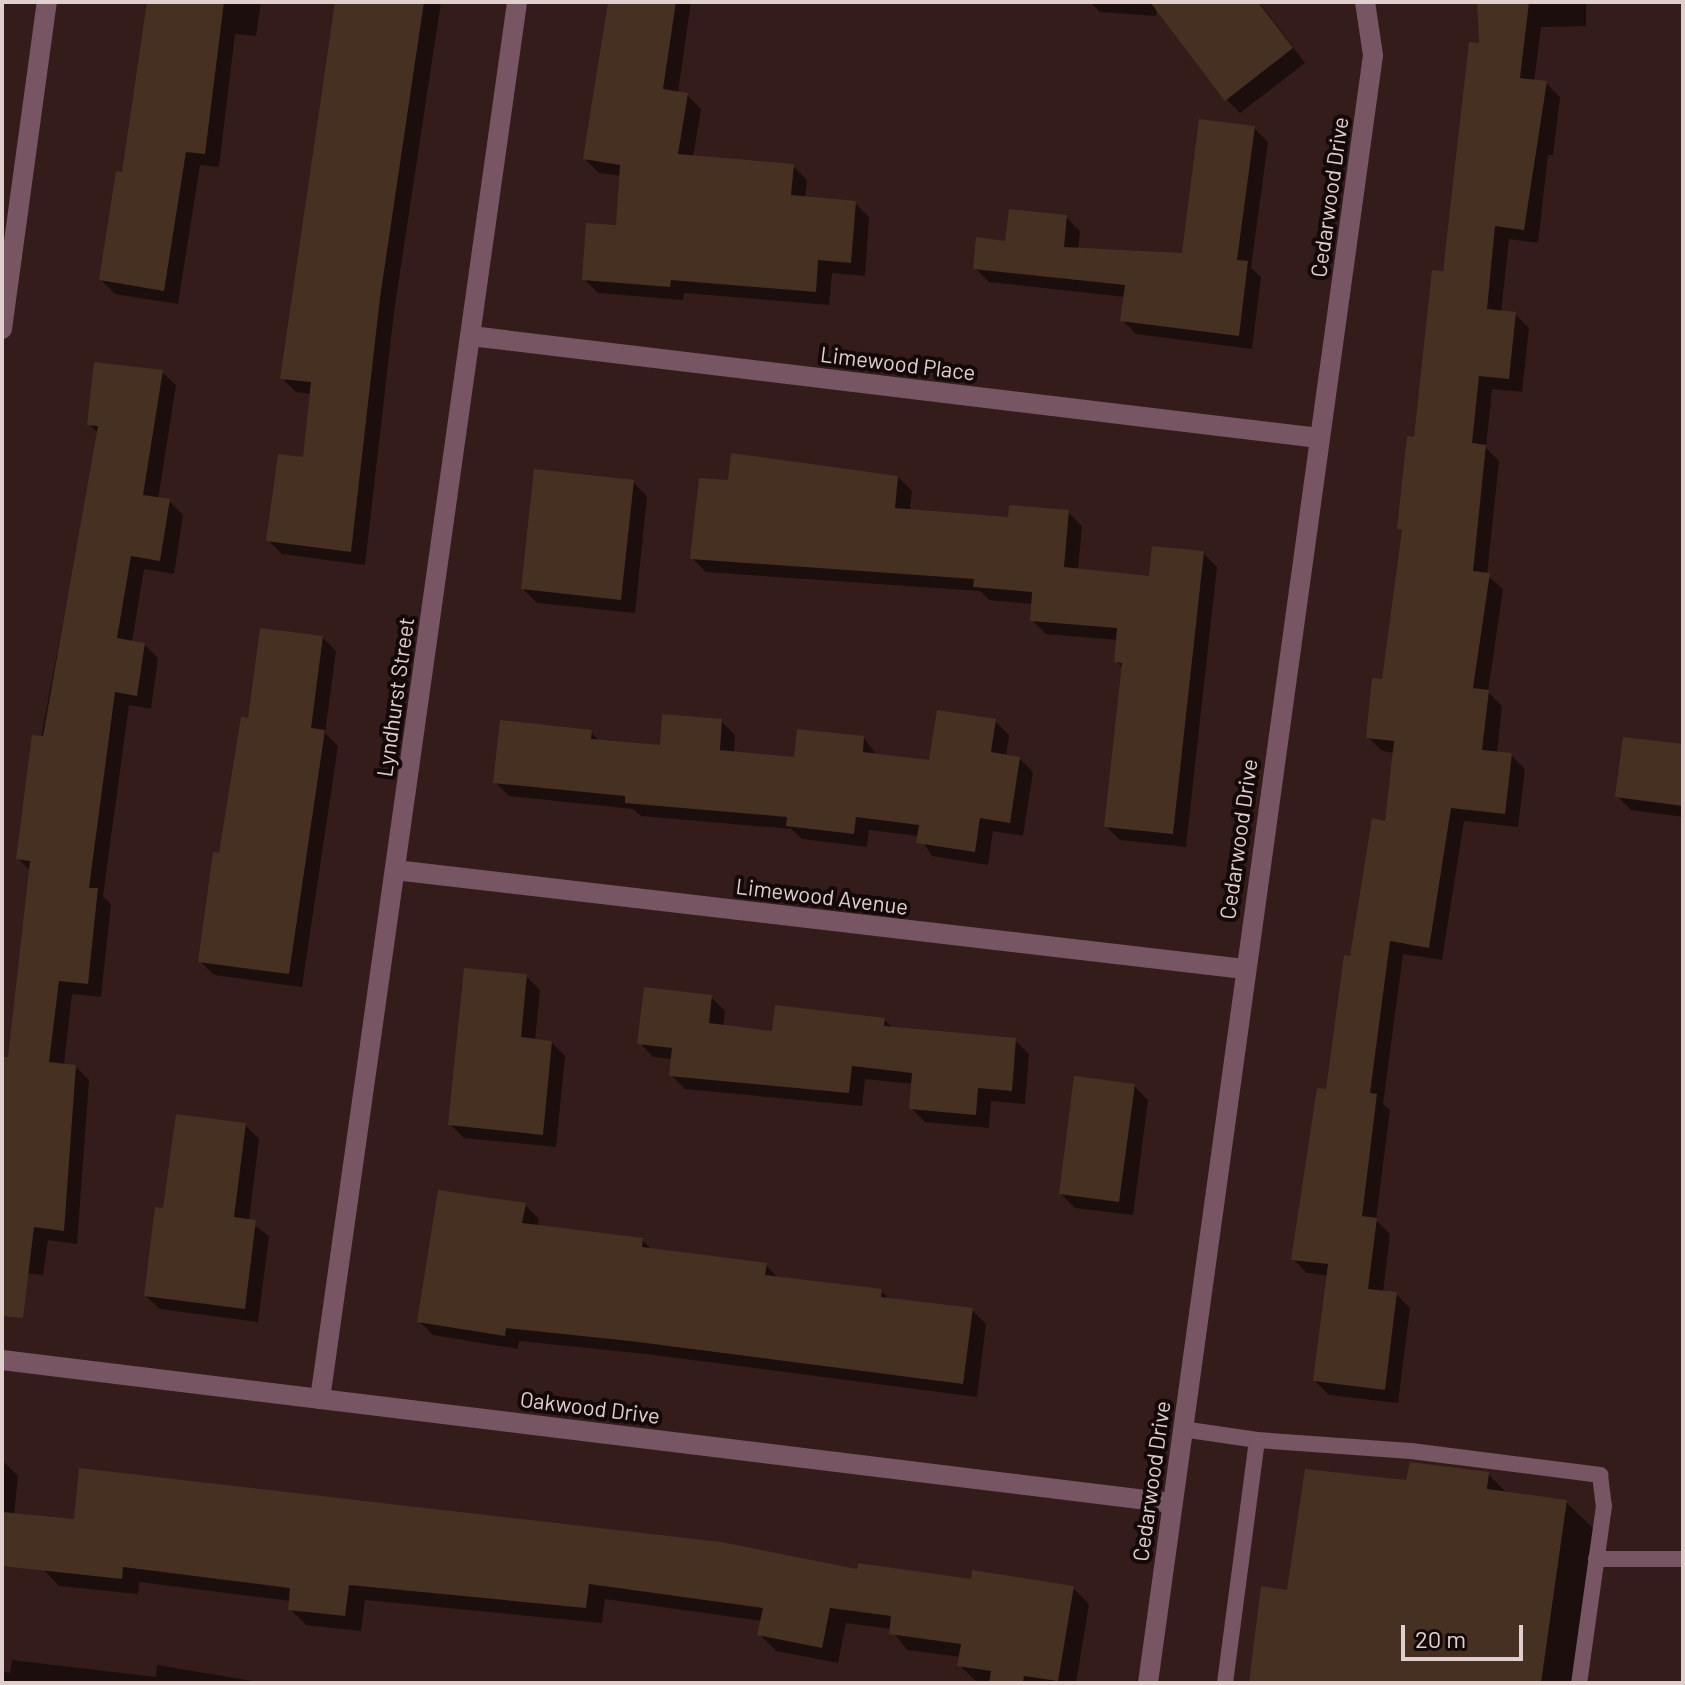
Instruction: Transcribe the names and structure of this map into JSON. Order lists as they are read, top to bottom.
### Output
{
  "streets": {
    "street": [
      "Cedarwood Drive",
      "Limewood Place",
      "Lyndhurst Street",
      "Limewood Avenue",
      "Oakwood Drive"
    ]
  },
  "crossings": [
    ["Cedarwood Drive", "Limewood Place"],
    ["Cedarwood Drive", "Limewood Avenue"],
    ["Cedarwood Drive", "Oakwood Drive"],
    ["Limewood Place", "Lyndhurst Street"],
    ["Lyndhurst Street", "Limewood Avenue"],
    ["Lyndhurst Street", "Oakwood Drive"]
  ],
  "scale_bar": "20 m"
}
